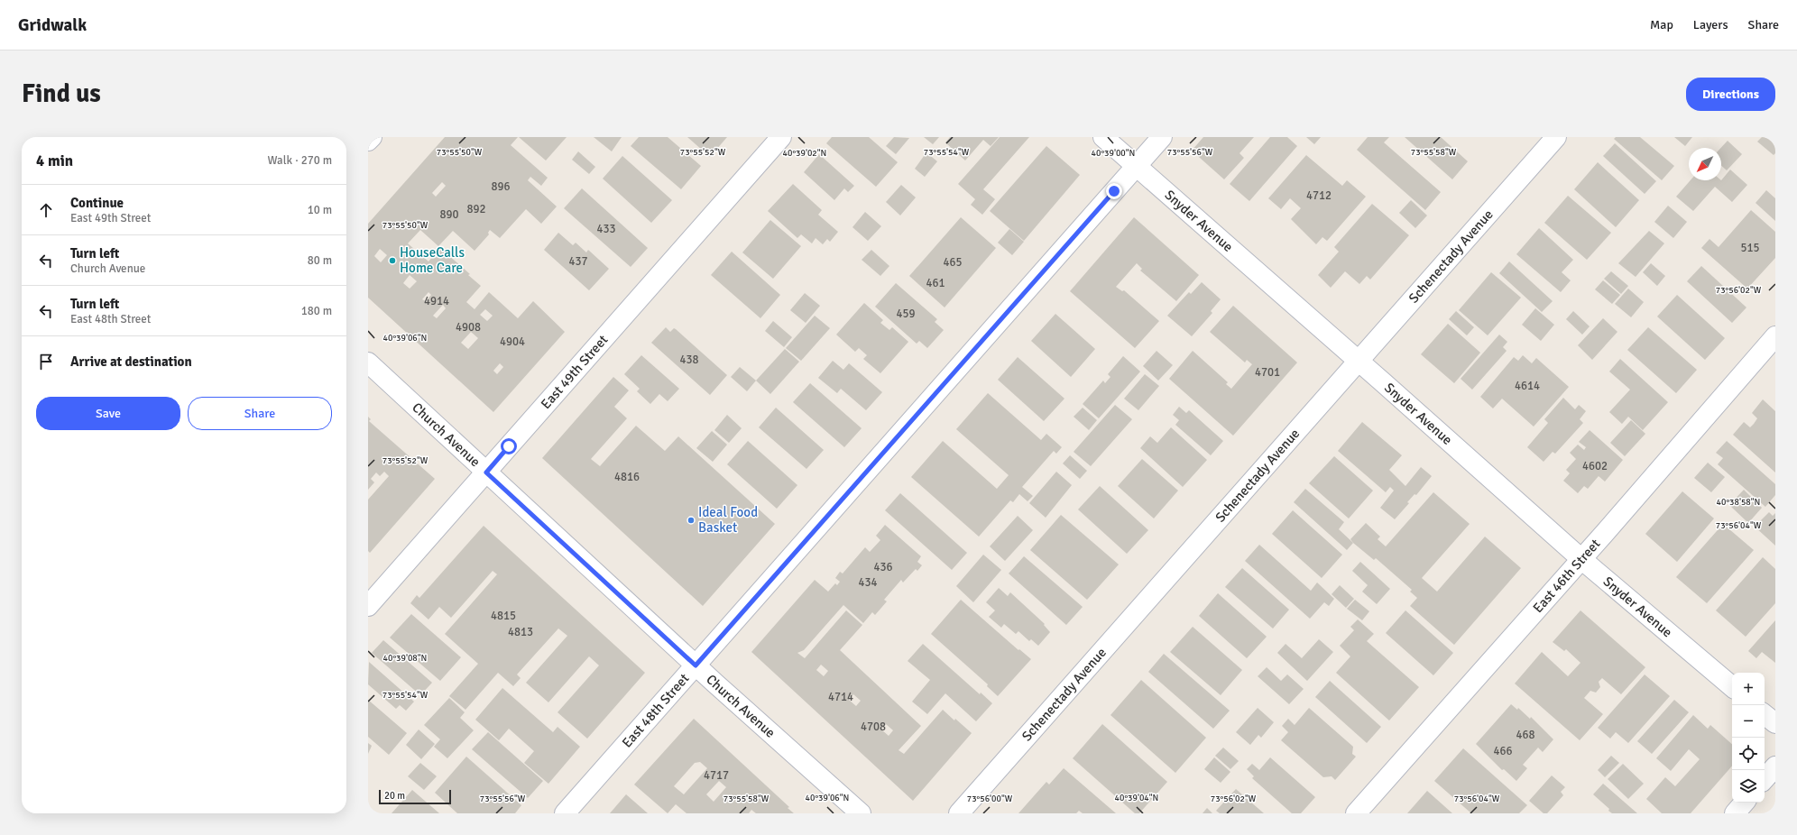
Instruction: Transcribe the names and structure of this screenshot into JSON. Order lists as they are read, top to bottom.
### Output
{
  "streets": {
    "street": [
      "Snyder Avenue",
      "Schenectady Avenue",
      "East 49th Street",
      "Church Avenue",
      "East 46th Street",
      "East 48th Street"
    ]
  },
  "crossings": [
    ["Snyder Avenue", "Schenectady Avenue"],
    ["Snyder Avenue", "East 46th Street"],
    ["Snyder Avenue", "East 48th Street"],
    ["East 49th Street", "Church Avenue"],
    ["Church Avenue", "East 48th Street"]
  ],
  "places": ["HouseCalls Home Care", "Ideal Food Basket"],
  "house_numbers": [
    "896",
    "4712",
    "892",
    "890",
    "433",
    "515",
    "437",
    "465",
    "461",
    "4914",
    "459",
    "4908",
    "4904",
    "438",
    "4701",
    "4614",
    "4602",
    "4816",
    "436",
    "434",
    "4815",
    "4813",
    "4714",
    "4708",
    "468",
    "466",
    "4717"
  ],
  "scale_bar": "20 m",
  "north": "bottom left",
  "page": {
    "header": "Gridwalk",
    "nav": ["Map", "Layers", "Share"],
    "buttons": [
      "Directions",
      ["Save", "Share"]
    ],
    "title": "Find us",
    "heading": ["4 min", "Walk · 270 m"],
    "list": [
      ["Continue", "East 49th Street", "10 m"],
      ["Turn left", "Church Avenue", "80 m"],
      ["Turn left", "East 48th Street", "180 m"],
      "Arrive at destination"
    ],
    "map_buttons": ["+", "−"],
    "scale": "20 m"
  },
  "coordinates": [
    "73°55'50\"W",
    "73°55'52\"W",
    "73°55'54\"W",
    "73°55'56\"W",
    "73°55'58\"W",
    "40°39'02\"N",
    "40°39'00\"N",
    "73°56'02\"W",
    "40°39'06\"N",
    "40°38'58\"N",
    "73°56'04\"W",
    "40°39'08\"N",
    "40°39'04\"N",
    "73°56'00\"W"
  ]
}
